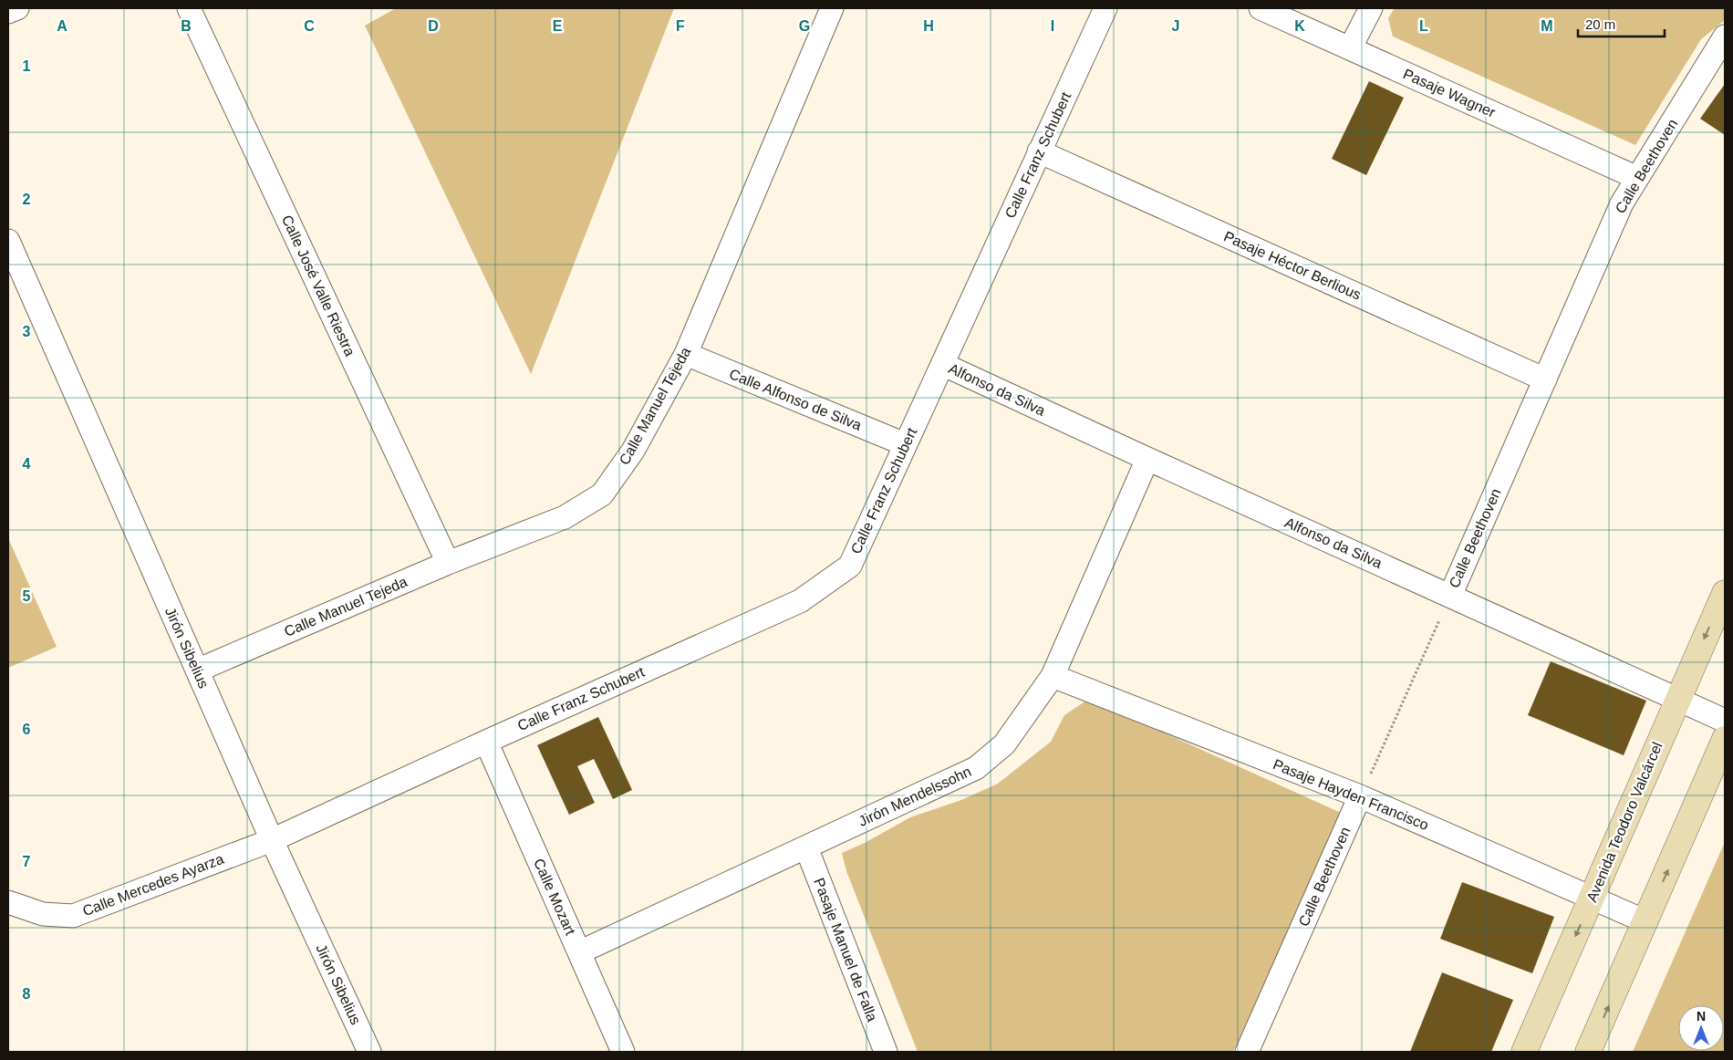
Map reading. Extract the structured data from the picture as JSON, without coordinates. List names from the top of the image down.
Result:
{
  "streets": {
    "street": [
      "Pasaje Wagner",
      "Calle Franz Schubert",
      "Calle Beethoven",
      "Pasaje Héctor Berlious",
      "Calle José Valle Riestra",
      "Alfonso da Silva",
      "Calle Alfonso de Silva",
      "Calle Manuel Tejeda",
      "Jirón Sibelius",
      "Pasaje Hayden Francisco",
      "Jirón Mendelssohn",
      "Avenida Teodoro Valcárcel",
      "Calle Mercedes Ayarza",
      "Calle Mozart",
      "Pasaje Manuel de Falla"
    ]
  },
  "crossings": [
    ["Pasaje Wagner", "Calle Beethoven"],
    ["Calle Franz Schubert", "Pasaje Héctor Berlious"],
    ["Calle Franz Schubert", "Alfonso da Silva"],
    ["Calle Franz Schubert", "Calle Alfonso de Silva"],
    ["Calle Franz Schubert", "Jirón Sibelius"],
    ["Calle Franz Schubert", "Calle Mercedes Ayarza"],
    ["Calle Franz Schubert", "Calle Mozart"],
    ["Calle Beethoven", "Pasaje Héctor Berlious"],
    ["Calle Beethoven", "Alfonso da Silva"],
    ["Calle Beethoven", "Pasaje Hayden Francisco"],
    ["Calle José Valle Riestra", "Calle Manuel Tejeda"],
    ["Alfonso da Silva", "Jirón Mendelssohn"],
    ["Alfonso da Silva", "Avenida Teodoro Valcárcel"],
    ["Calle Alfonso de Silva", "Calle Manuel Tejeda"],
    ["Calle Manuel Tejeda", "Jirón Sibelius"],
    ["Jirón Sibelius", "Calle Mercedes Ayarza"],
    ["Pasaje Hayden Francisco", "Jirón Mendelssohn"],
    ["Pasaje Hayden Francisco", "Avenida Teodoro Valcárcel"],
    ["Jirón Mendelssohn", "Calle Mozart"],
    ["Jirón Mendelssohn", "Pasaje Manuel de Falla"]
  ],
  "scale_bar": "20 m",
  "north": "top",
  "grid": {
    "columns": [
      "A",
      "B",
      "C",
      "D",
      "E",
      "F",
      "G",
      "H",
      "I",
      "J",
      "K",
      "L",
      "M"
    ],
    "rows": [
      "1",
      "2",
      "3",
      "4",
      "5",
      "6",
      "7",
      "8"
    ]
  }
}
